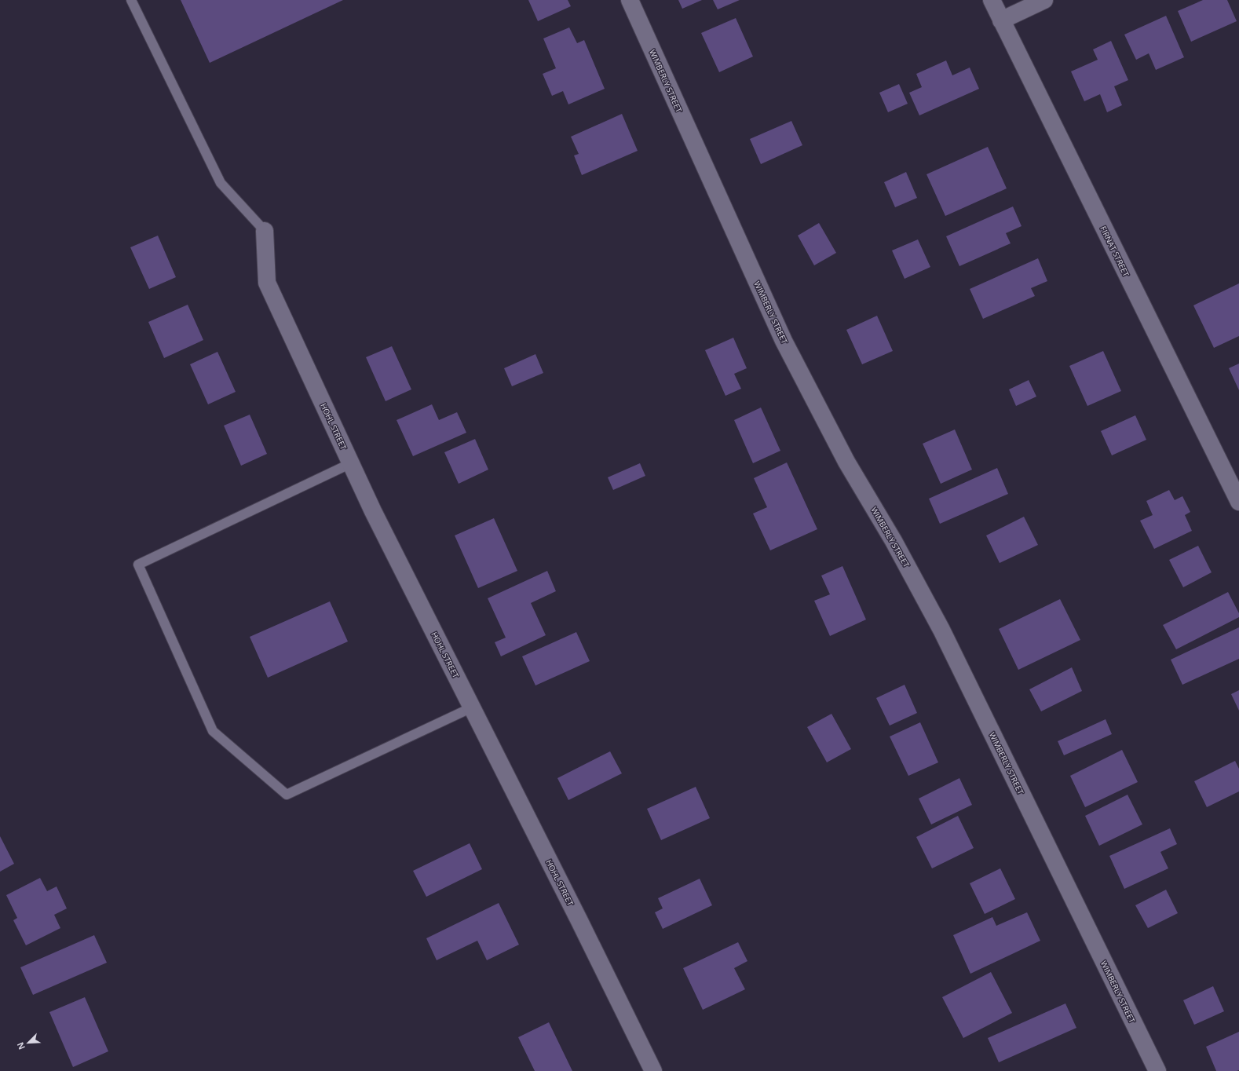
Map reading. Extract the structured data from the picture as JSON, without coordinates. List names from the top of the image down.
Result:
{
  "streets": {
    "street": ["WIMBERLY STREET", "FIRNAT STREET", "HOHL STREET"]
  },
  "north": "bottom left"
}
